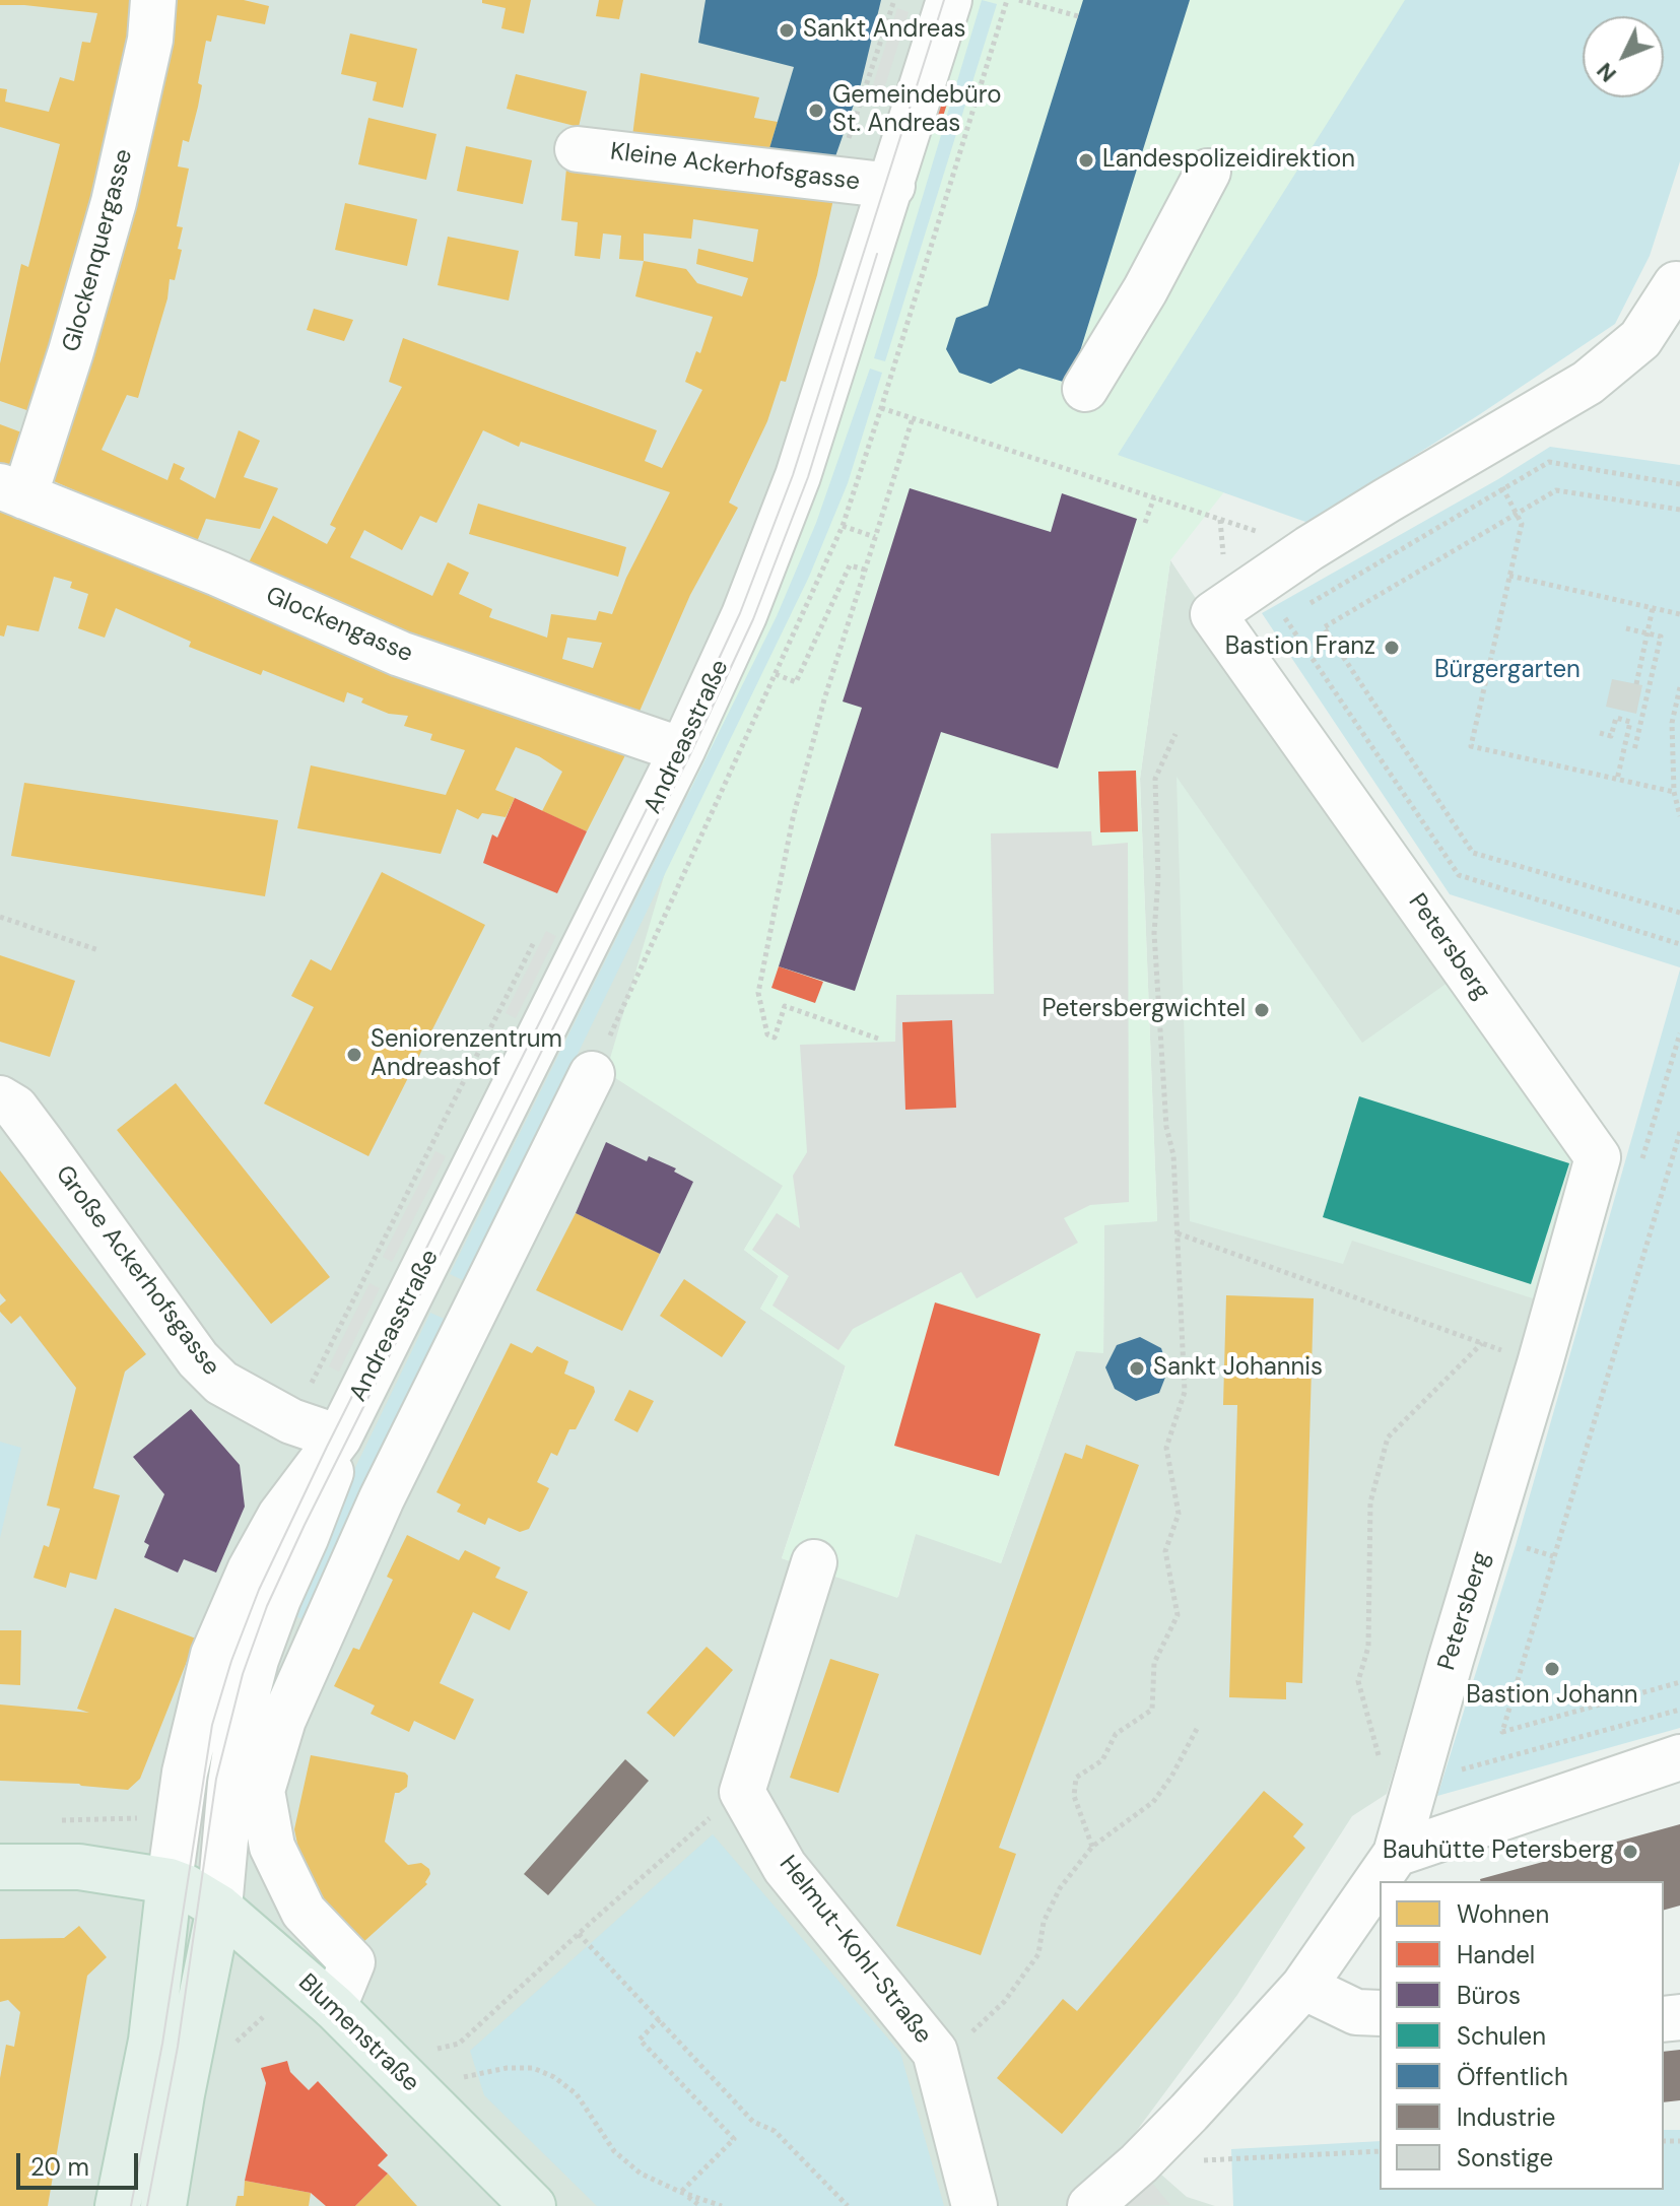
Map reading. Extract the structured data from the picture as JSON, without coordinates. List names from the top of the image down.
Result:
{
  "streets": {
    "main road": ["Blumenstraße"],
    "street": [
      "Kleine Ackerhofsgasse",
      "Glockenquergasse",
      "Glockengasse",
      "Andreasstraße",
      "Petersberg",
      "Große Ackerhofsgasse",
      "Helmut-Kohl-Straße"
    ]
  },
  "crossings": [
    ["Kleine Ackerhofsgasse", "Andreasstraße"],
    ["Glockenquergasse", "Glockengasse"],
    ["Glockengasse", "Andreasstraße"],
    ["Andreasstraße", "Große Ackerhofsgasse"],
    ["Andreasstraße", "Blumenstraße"]
  ],
  "parks": ["Bürgergarten"],
  "places": [
    "Sankt Andreas",
    "Gemeindebüro St. Andreas",
    "Landespolizeidirektion",
    "Bastion Franz",
    "Petersbergwichtel",
    "Seniorenzentrum Andreashof",
    "Sankt Johannis",
    "Bastion Johann",
    "Bauhütte Petersberg"
  ],
  "legend": [
    "Wohnen",
    "Handel",
    "Büros",
    "Schulen",
    "Öffentlich",
    "Industrie",
    "Sonstige"
  ],
  "scale_bar": "20 m",
  "north": "bottom left"
}
